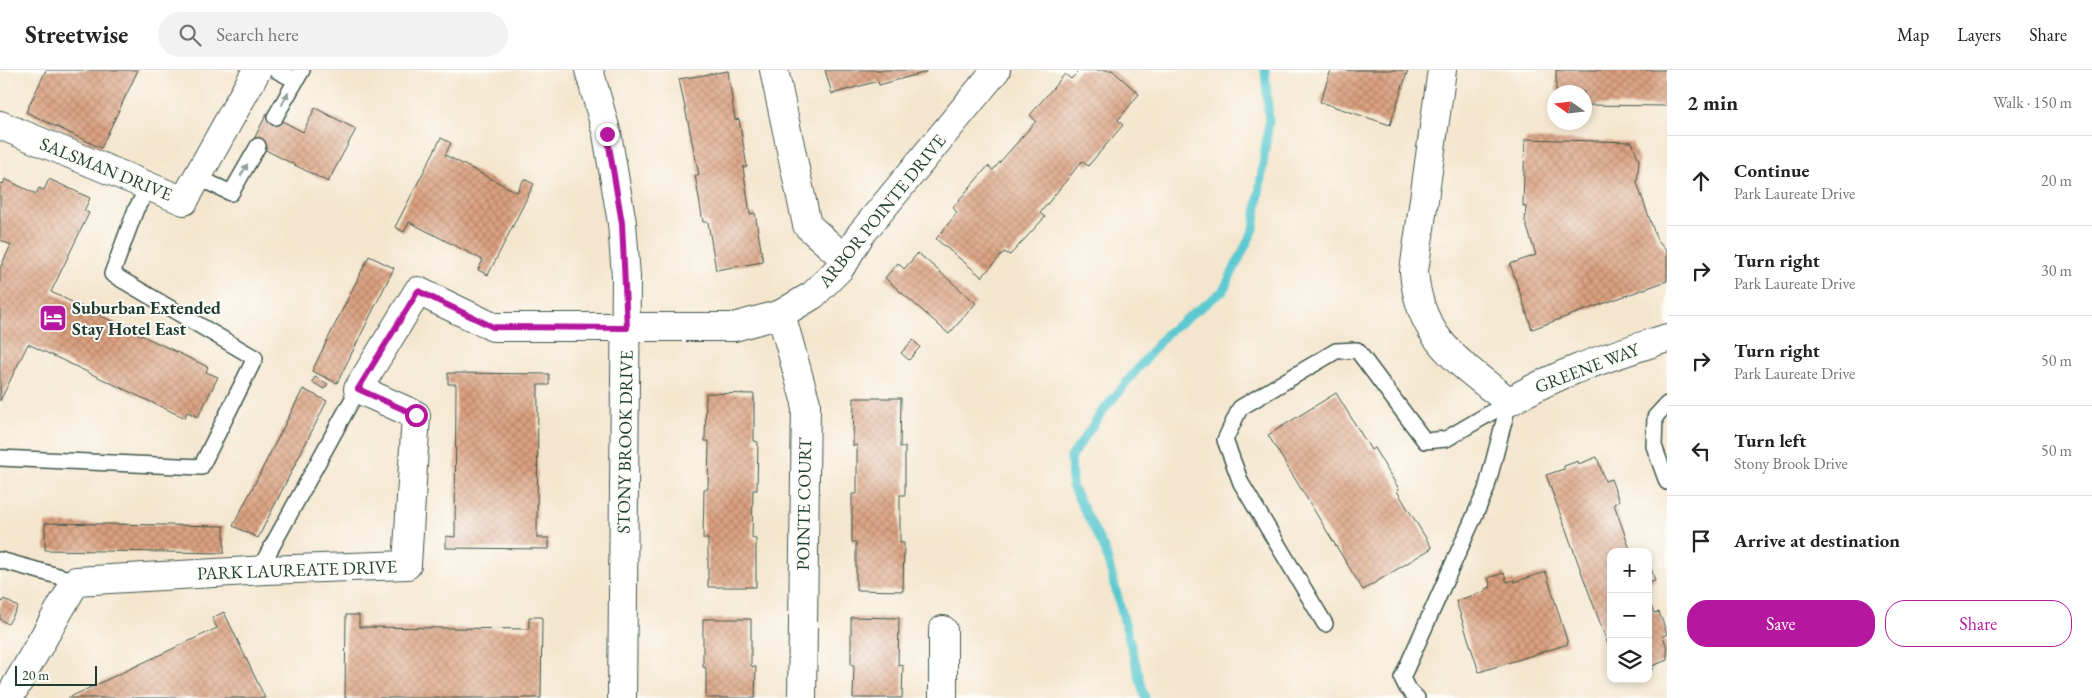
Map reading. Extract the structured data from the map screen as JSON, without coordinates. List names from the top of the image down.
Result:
{
  "streets": {
    "street": [
      "SALSMAN DRIVE",
      "ARBOR POINTE DRIVE",
      "GREENE WAY",
      "STONY BROOK DRIVE",
      "POINTE COURT",
      "PARK LAUREATE DRIVE"
    ]
  },
  "crossings": [
    ["ARBOR POINTE DRIVE", "STONY BROOK DRIVE"],
    ["ARBOR POINTE DRIVE", "POINTE COURT"]
  ],
  "places": {
    "hotel": ["Suburban Extended Stay Hotel East"]
  },
  "scale_bar": "20 m",
  "north": "left",
  "page": {
    "header": "Streetwise",
    "search": "Search here",
    "nav": ["Map", "Layers", "Share"],
    "heading": ["2 min", "Walk · 150 m"],
    "list": [
      ["Continue", "Park Laureate Drive", "20 m"],
      ["Turn right", "Park Laureate Drive", "30 m"],
      ["Turn right", "Park Laureate Drive", "50 m"],
      ["Turn left", "Stony Brook Drive", "50 m"],
      "Arrive at destination"
    ],
    "map_buttons": ["+", "−"],
    "buttons": ["Save", "Share"],
    "scale": "20 m"
  }
}
